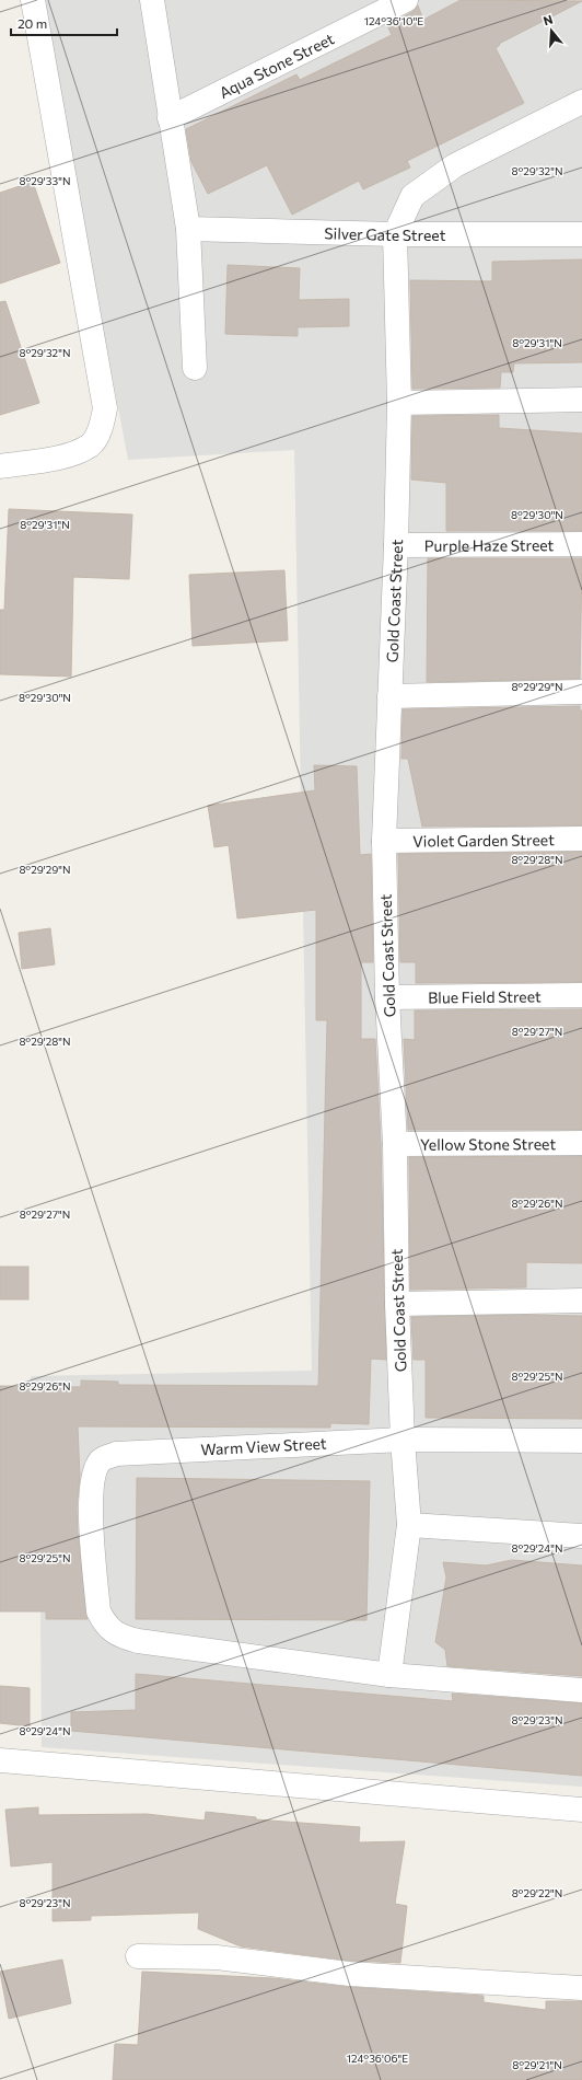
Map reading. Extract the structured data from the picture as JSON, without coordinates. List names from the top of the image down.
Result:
{
  "streets": {
    "street": [
      "Aqua Stone Street",
      "Silver Gate Street",
      "Purple Haze Street",
      "Gold Coast Street",
      "Violet Garden Street",
      "Blue Field Street",
      "Yellow Stone Street",
      "Warm View Street"
    ]
  },
  "crossings": [
    ["Silver Gate Street", "Gold Coast Street"],
    ["Purple Haze Street", "Gold Coast Street"],
    ["Gold Coast Street", "Violet Garden Street"],
    ["Gold Coast Street", "Blue Field Street"],
    ["Gold Coast Street", "Yellow Stone Street"],
    ["Gold Coast Street", "Warm View Street"]
  ],
  "scale_bar": "20 m",
  "north": "top",
  "coordinates": [
    "124°36'10\"E",
    "8°29'32\"N",
    "8°29'33\"N",
    "8°29'31\"N",
    "8°29'30\"N",
    "8°29'29\"N",
    "8°29'28\"N",
    "8°29'27\"N",
    "8°29'26\"N",
    "8°29'25\"N",
    "8°29'24\"N",
    "8°29'23\"N",
    "8°29'22\"N",
    "124°36'06\"E",
    "8°29'21\"N"
  ]
}
